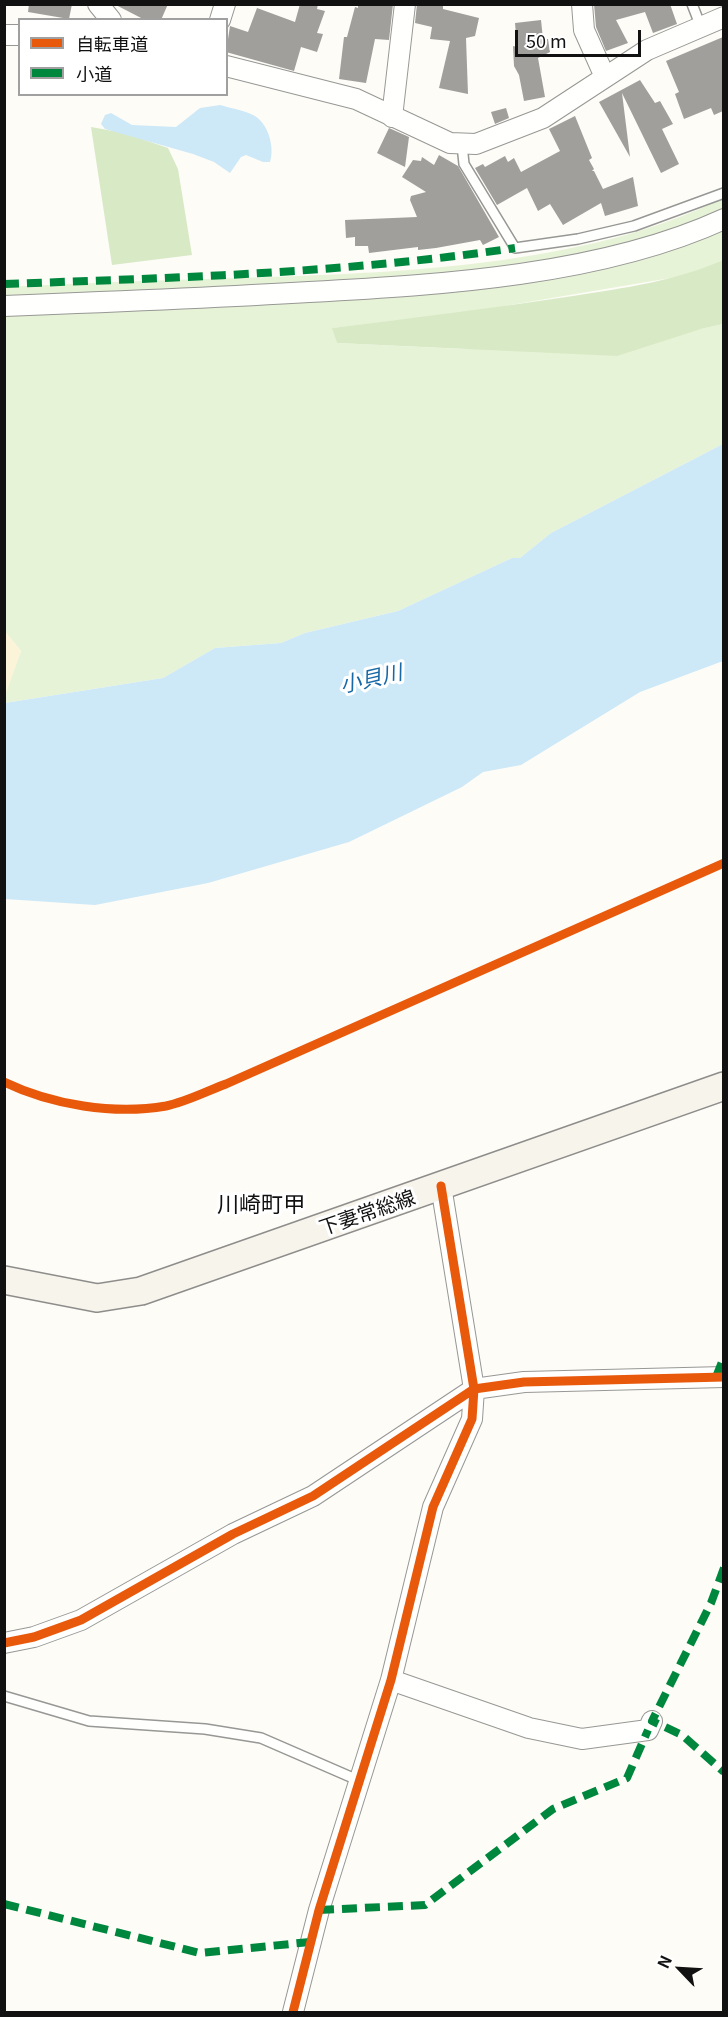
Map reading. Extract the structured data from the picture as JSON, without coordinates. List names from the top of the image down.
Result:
{
  "streets": {
    "main road": ["下妻常総線"]
  },
  "districts": ["川崎町甲"],
  "water": ["小貝川"],
  "legend": ["自転車道", "小道"],
  "scale_bar": "50 m",
  "north": "top left"
}
